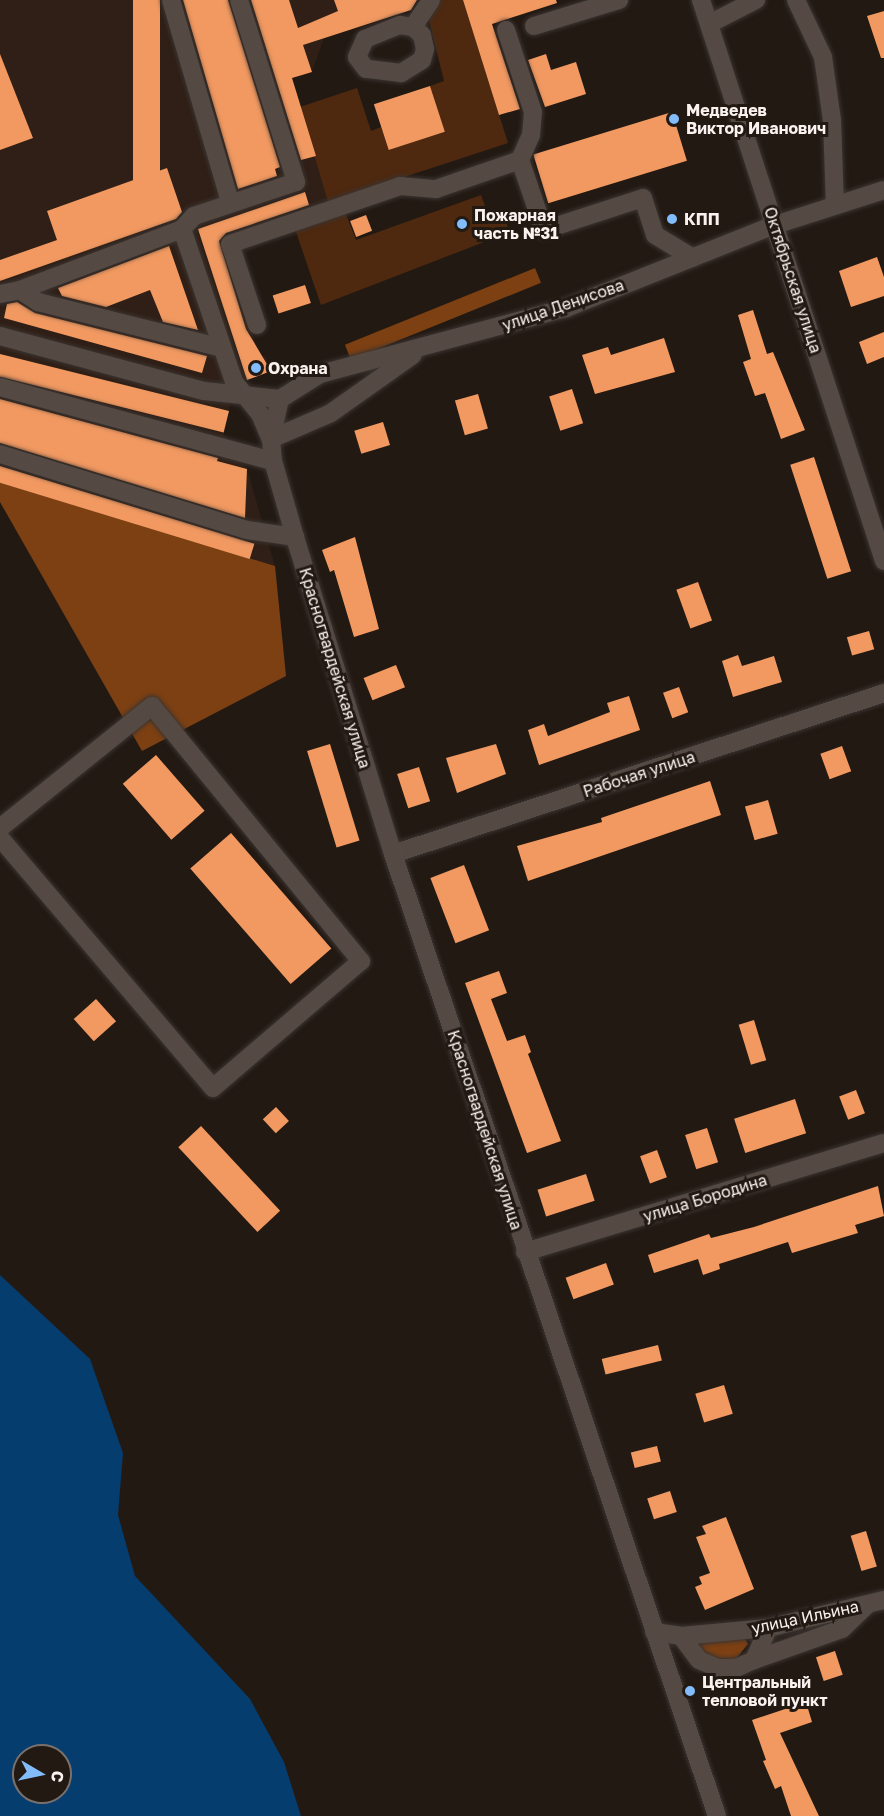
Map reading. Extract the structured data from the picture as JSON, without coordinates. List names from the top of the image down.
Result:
{
  "streets": {
    "street": [
      "Октябрьская улица",
      "улица Денисова",
      "Красногвардейская улица",
      "Рабочая улица",
      "улица Бородина",
      "улица Ильина"
    ]
  },
  "crossings": [
    ["Октябрьская улица", "улица Денисова"],
    ["Красногвардейская улица", "Рабочая улица"],
    ["Красногвардейская улица", "улица Бородина"],
    ["Красногвардейская улица", "улица Ильина"]
  ],
  "places": [
    "Медведев Виктор Иванович",
    "КПП",
    "Пожарная часть №31",
    "Охрана",
    "Центральный тепловой пункт"
  ],
  "north": "right"
}
